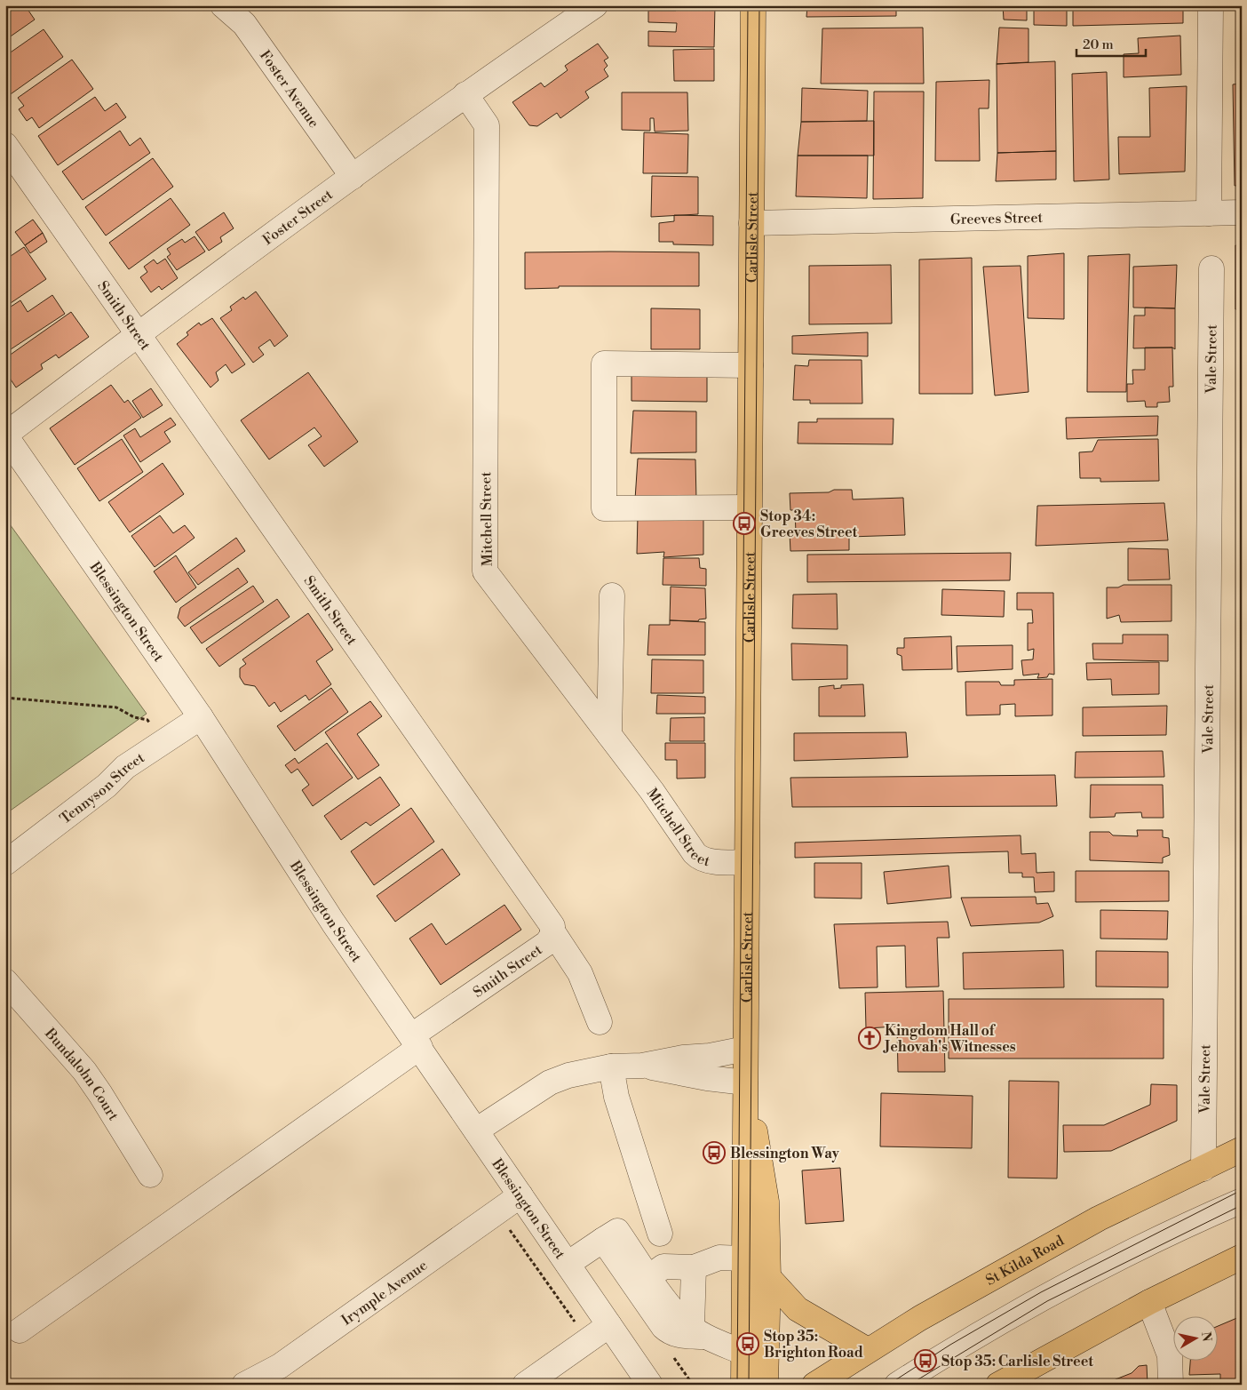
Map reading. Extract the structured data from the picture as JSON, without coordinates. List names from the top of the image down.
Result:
{
  "streets": {
    "main road": ["Carlisle Street", "St Kilda Road"],
    "street": [
      "Foster Avenue",
      "Foster Street",
      "Greeves Street",
      "Smith Street",
      "Vale Street",
      "Mitchell Street",
      "Blessington Street",
      "Tennyson Street",
      "Bundalohn Court",
      "Irymple Avenue"
    ]
  },
  "crossings": [
    ["Foster Avenue", "Foster Street"],
    ["Foster Street", "Smith Street"],
    ["Foster Street", "Mitchell Street"],
    ["Foster Street", "Blessington Street"],
    ["Greeves Street", "Carlisle Street"],
    ["Carlisle Street", "Mitchell Street"],
    ["Smith Street", "Blessington Street"],
    ["Vale Street", "St Kilda Road"],
    ["Blessington Street", "Tennyson Street"],
    ["Blessington Street", "Irymple Avenue"]
  ],
  "places": {
    "bus stop": [
      "Stop 34: Greeves Street",
      "Blessington Way",
      "Stop 35: Brighton Road",
      "Stop 35: Carlisle Street"
    ],
    "church": ["Kingdom Hall of Jehovah's Witnesses"]
  },
  "scale_bar": "20 m",
  "north": "right"
}
